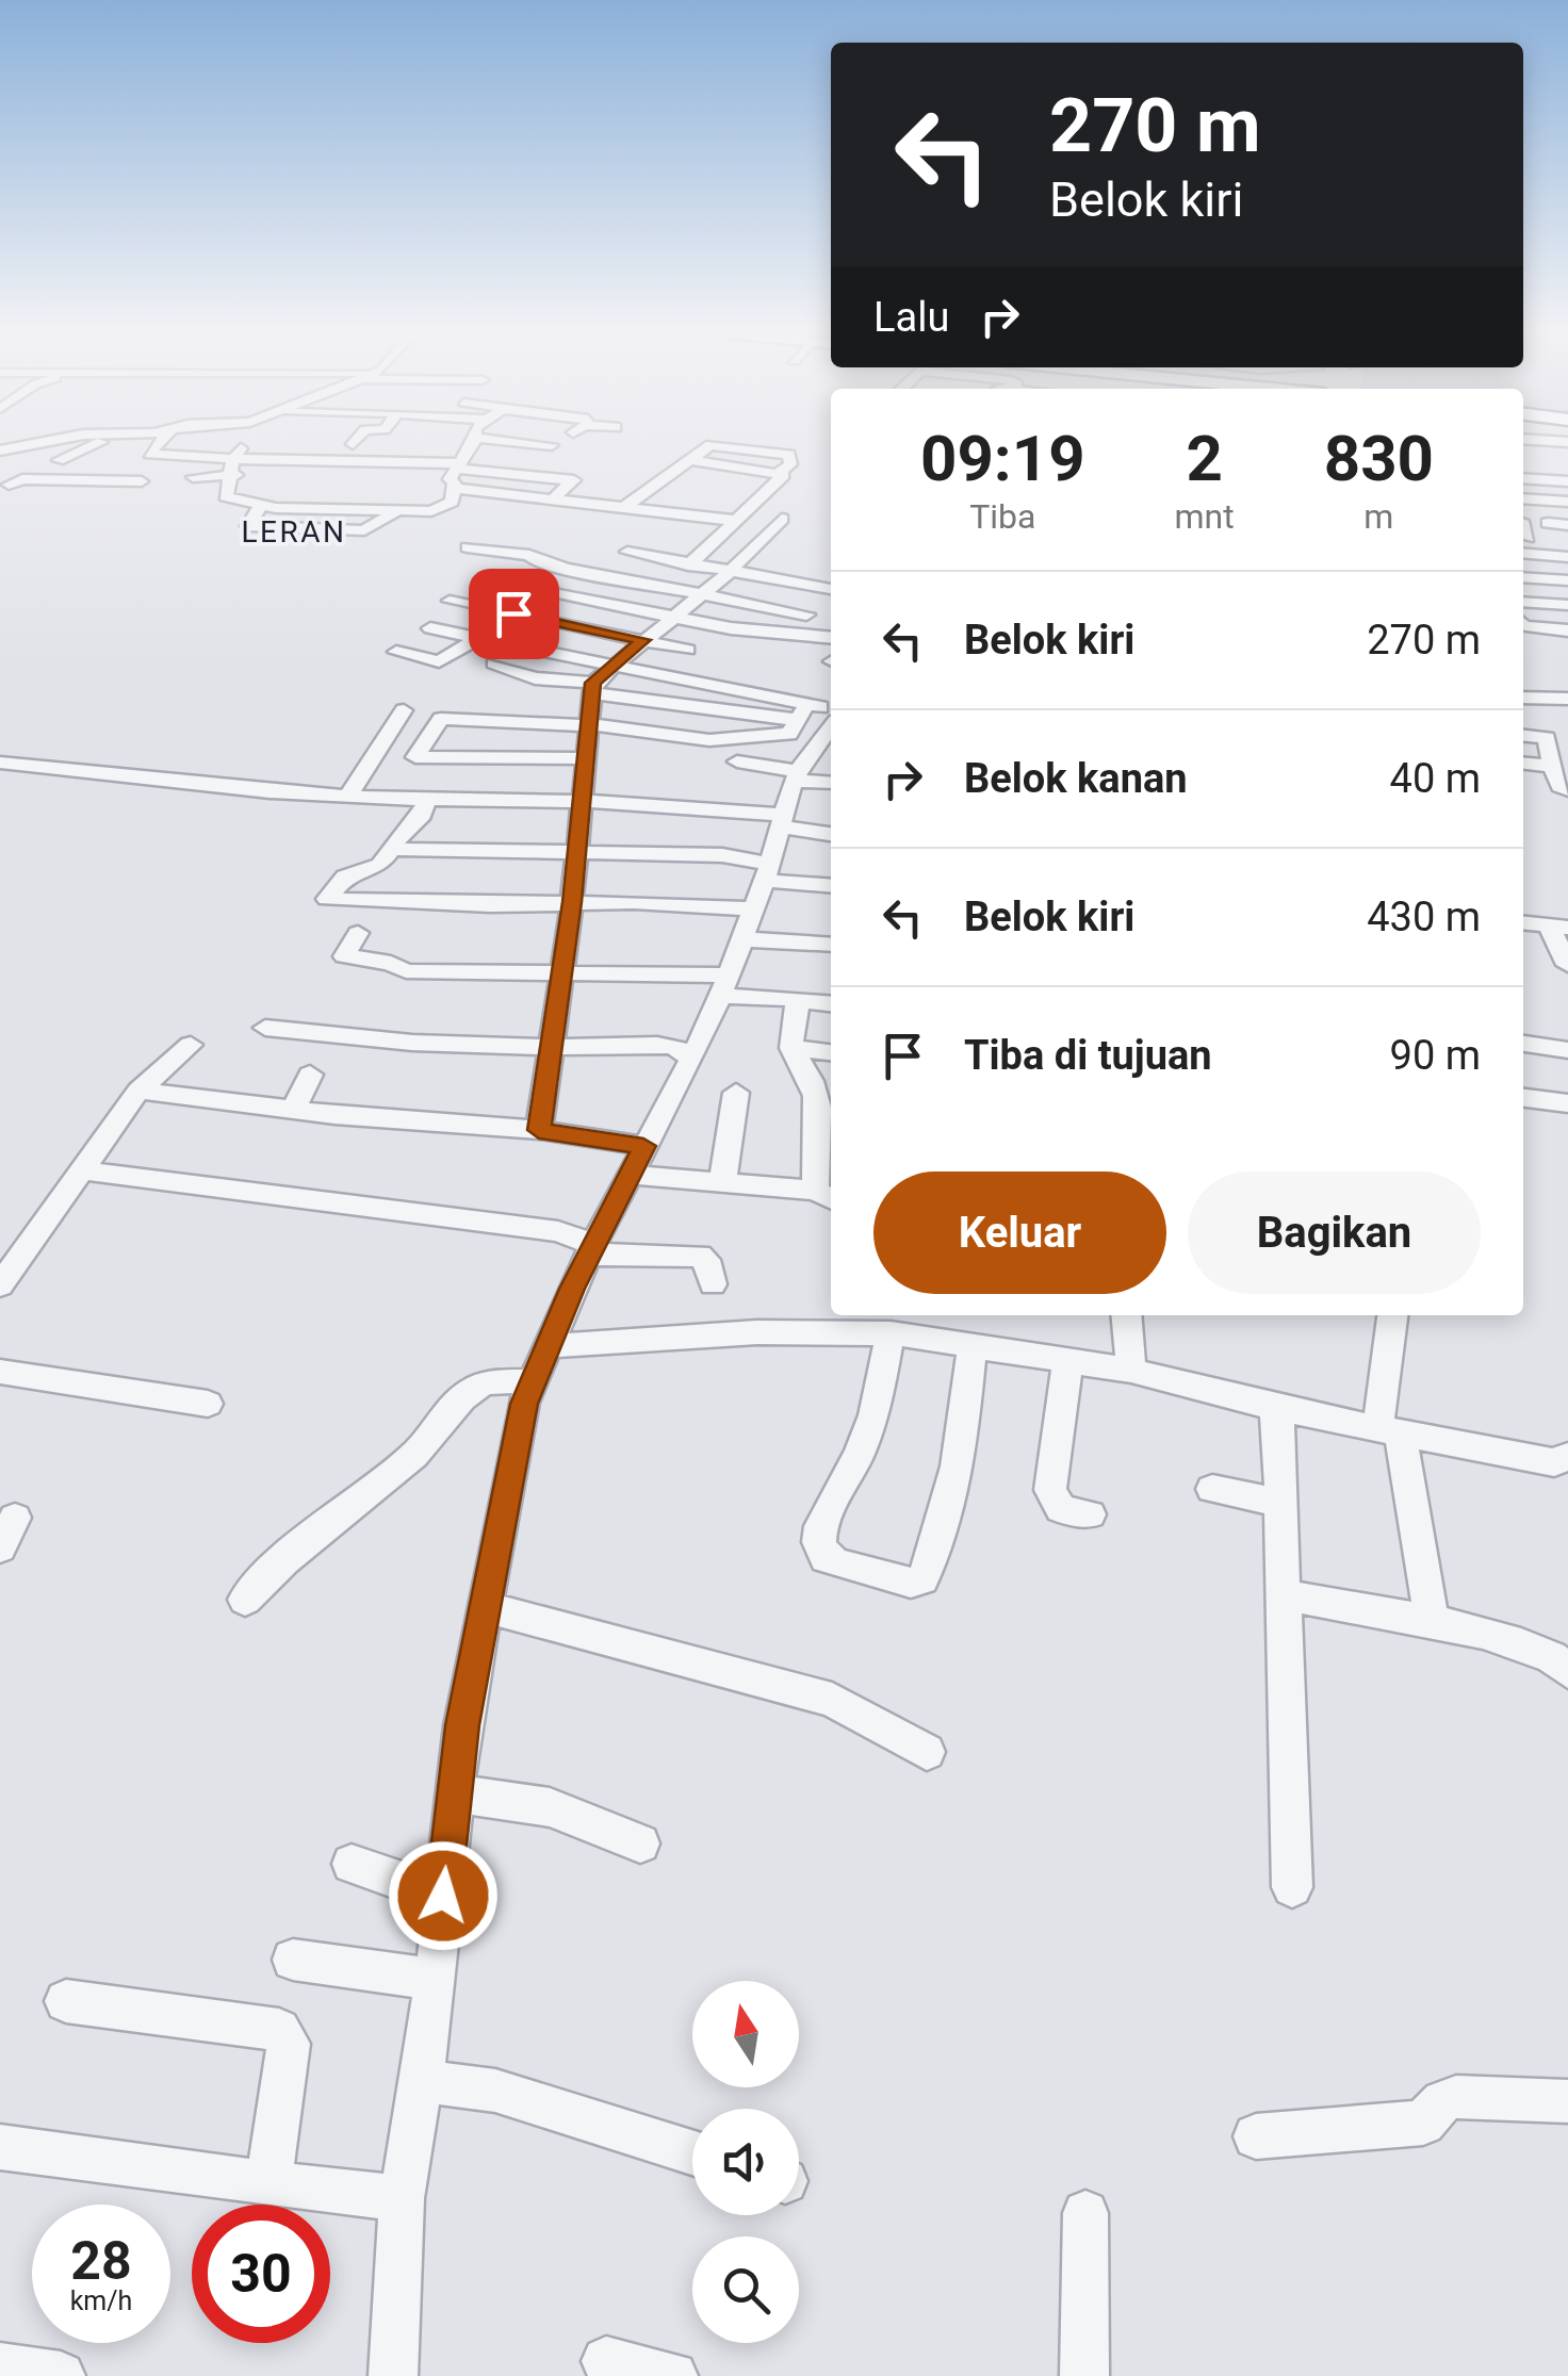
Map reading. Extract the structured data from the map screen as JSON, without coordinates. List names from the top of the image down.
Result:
{
  "districts": ["LERAN"],
  "north": "top",
  "page": {
    "turn": ["270 m", "Belok kiri"],
    "then": "Lalu",
    "eta": [
      "09:19",
      "Tiba",
      "2",
      "mnt",
      "830",
      "m"
    ],
    "list": [
      {
        "name": "Belok kiri",
        "value": "270 m"
      },
      {
        "name": "Belok kanan",
        "value": "40 m"
      },
      {
        "name": "Belok kiri",
        "value": "430 m"
      },
      {
        "name": "Tiba di tujuan",
        "value": "90 m"
      }
    ],
    "buttons": ["Keluar", "Bagikan"],
    "speed": "28 km/h",
    "limit": "30"
  }
}
